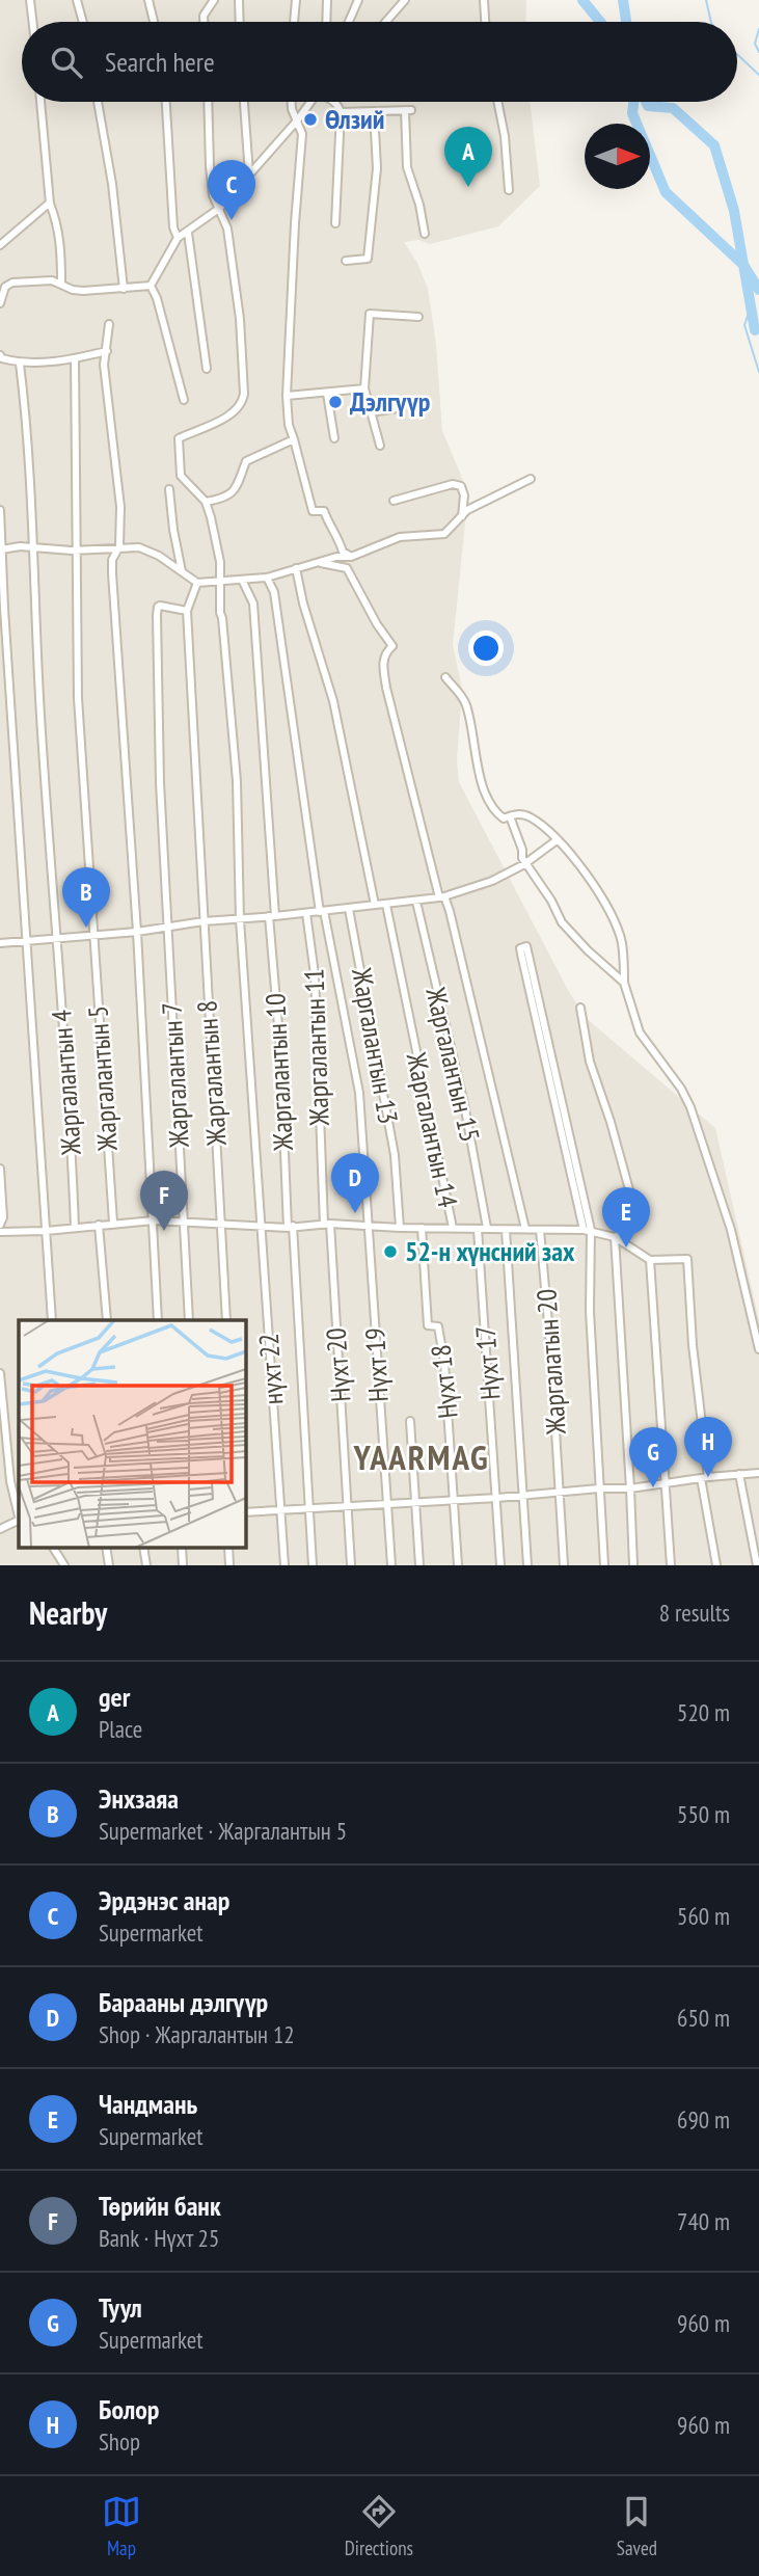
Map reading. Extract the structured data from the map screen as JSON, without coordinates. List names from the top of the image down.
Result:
{
  "streets": {
    "street": [
      "Жаргалантын 13",
      "Жаргалантын 11",
      "Жаргалантын 15",
      "Жаргалантын 10",
      "Жаргалантын 8",
      "Жаргалантын 7",
      "Жаргалантын 5",
      "Жаргалантын 4",
      "Жаргалантын 14",
      "Жаргалатын 20",
      "Нүхт 17",
      "Нүхт 20",
      "Нүхт 19",
      "нүхт 22",
      "Нүхт 18"
    ]
  },
  "crossings": [
    ["Жаргалантын 11", "Нүхт 20"],
    ["Жаргалантын 8", "Жаргалантын 7"]
  ],
  "districts": ["YAARMAG"],
  "places": ["Өлзий", "Дэлгүүр", "52-н хүнсний зах"],
  "north": "right",
  "page": {
    "search": "Search here",
    "pins": [
      "A",
      "C",
      "B",
      "D",
      "F",
      "E",
      "H",
      "G"
    ],
    "heading": ["Nearby", "8 results"],
    "list": [
      {
        "mark": "A",
        "name": "ger",
        "note": "Place",
        "value": "520 m"
      },
      {
        "mark": "B",
        "name": "Энхзаяа",
        "note": "Supermarket · Жаргалантын 5",
        "value": "550 m"
      },
      {
        "mark": "C",
        "name": "Эрдэнэс анар",
        "note": "Supermarket",
        "value": "560 m"
      },
      {
        "mark": "D",
        "name": "Барааны дэлгүүр",
        "note": "Shop · Жаргалантын 12",
        "value": "650 m"
      },
      {
        "mark": "E",
        "name": "Чандмань",
        "note": "Supermarket",
        "value": "690 m"
      },
      {
        "mark": "F",
        "name": "Төрийн банк",
        "note": "Bank · Нүхт 25",
        "value": "740 m"
      },
      {
        "mark": "G",
        "name": "Туул",
        "note": "Supermarket",
        "value": "960 m"
      },
      {
        "mark": "H",
        "name": "Болор",
        "note": "Shop",
        "value": "960 m"
      }
    ],
    "nav": ["Map", "Directions", "Saved"]
  }
}
